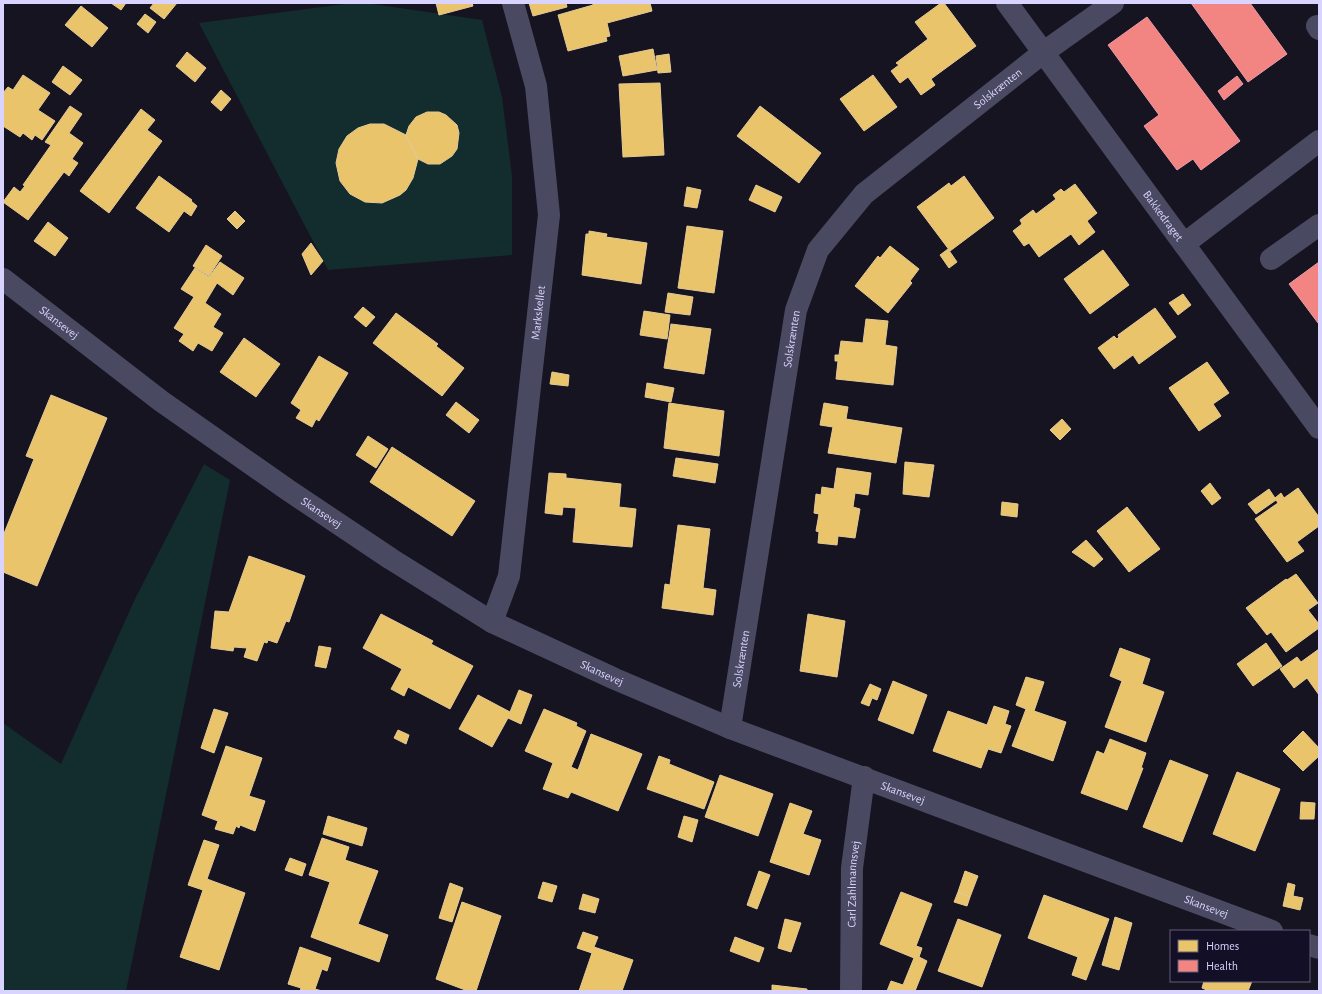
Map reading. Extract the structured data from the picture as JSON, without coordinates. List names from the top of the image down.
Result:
{
  "streets": {
    "street": [
      "Solskrænten",
      "Bakkedraget",
      "Markskellet",
      "Skansevej",
      "Carl Zahlmannsvej"
    ]
  },
  "crossings": [
    ["Solskrænten", "Bakkedraget"],
    ["Solskrænten", "Skansevej"],
    ["Markskellet", "Skansevej"],
    ["Skansevej", "Carl Zahlmannsvej"]
  ],
  "legend": ["Homes", "Health"]
}
